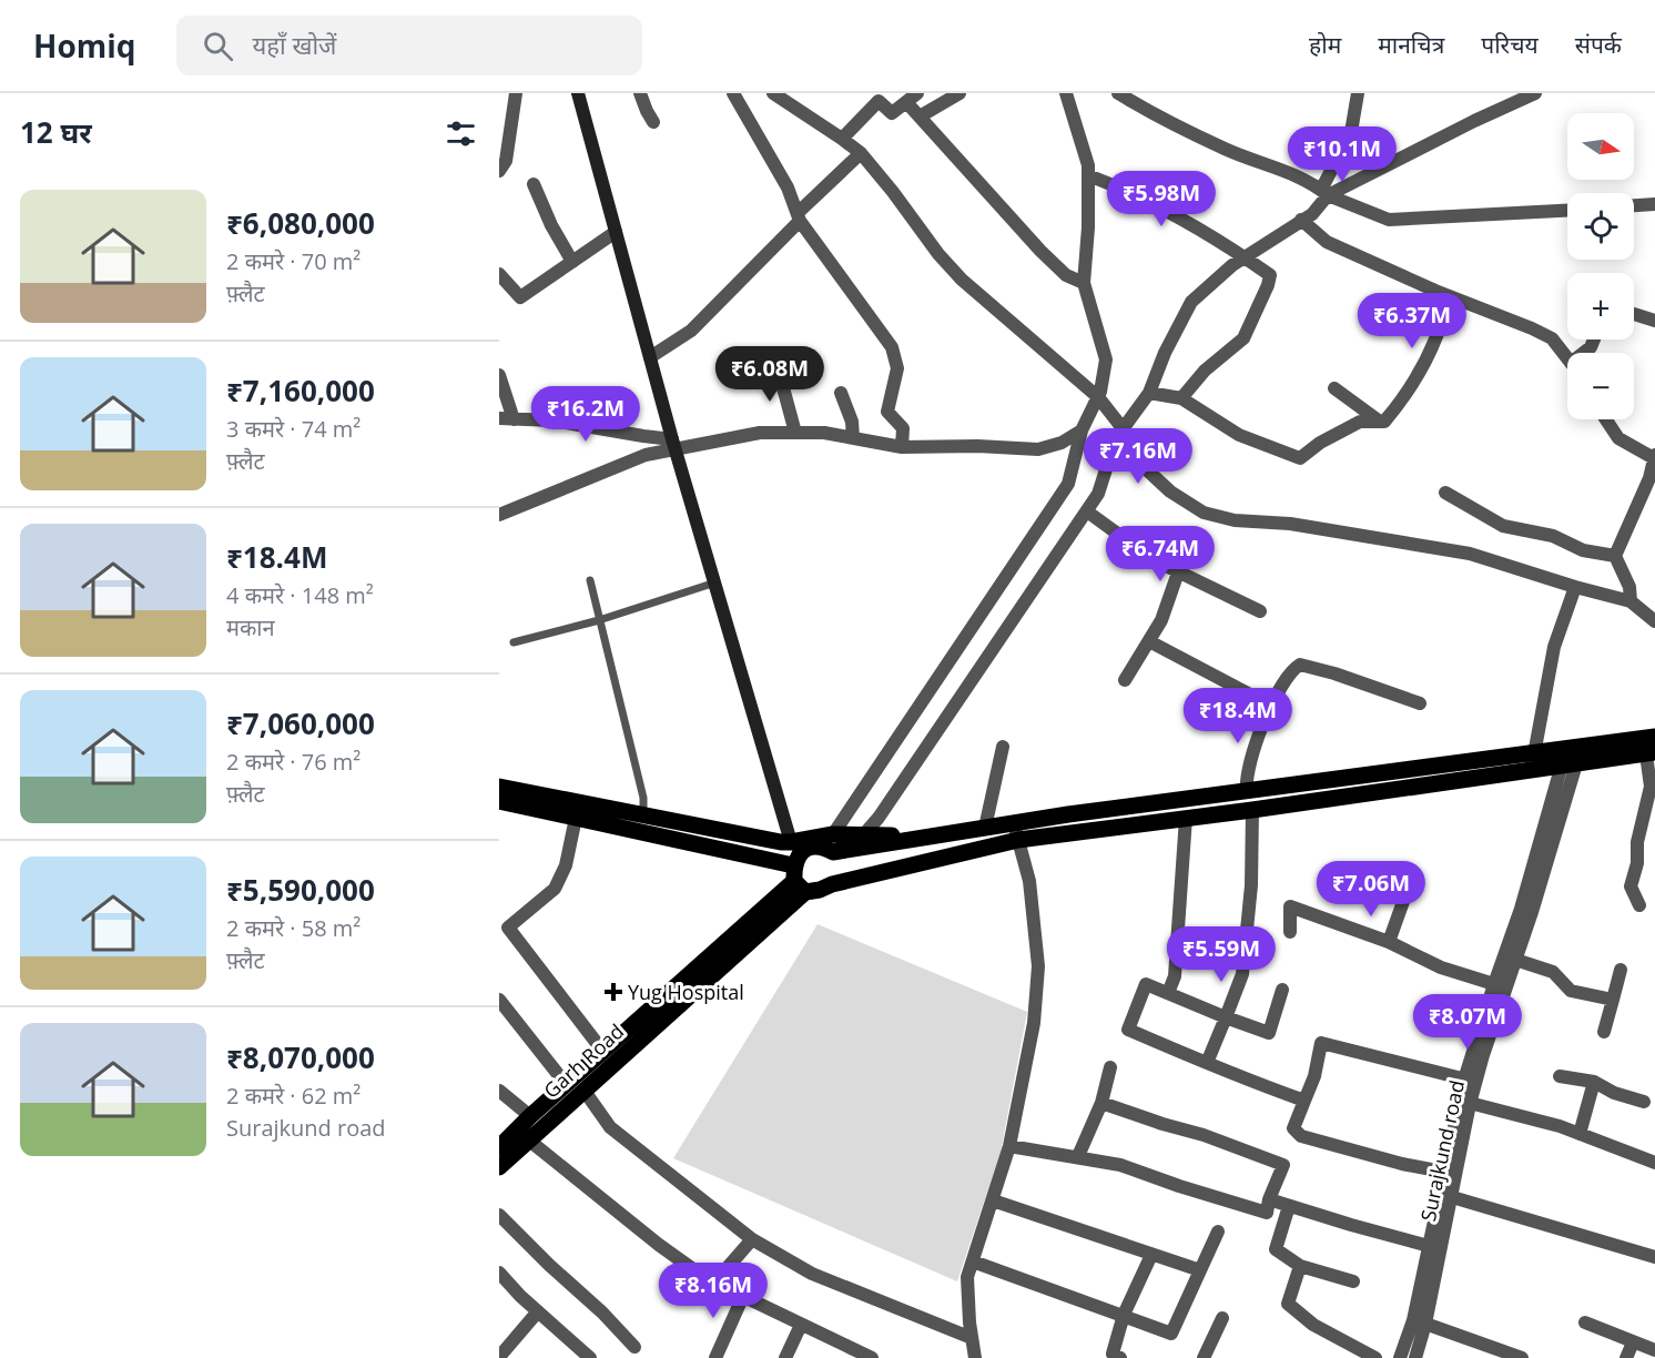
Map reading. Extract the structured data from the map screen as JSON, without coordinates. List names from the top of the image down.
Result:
{
  "streets": {
    "main road": ["Garh Road"],
    "street": ["Surajkund road"]
  },
  "places": {
    "health": ["Yug Hospital"]
  },
  "north": "right",
  "page": {
    "header": "Homiq",
    "search": "यहाँ खोजें",
    "nav": [
      "होम",
      "मानचित्र",
      "परिचय",
      "संपर्क"
    ],
    "heading": "12 घर",
    "map_buttons": ["+", "−"],
    "price": [
      "₹10.1M",
      "₹5.98M",
      "₹6.37M",
      "₹6.08M",
      "₹16.2M",
      "₹7.16M",
      "₹6.74M",
      "₹18.4M",
      "₹7.06M",
      "₹5.59M",
      "₹8.07M",
      "₹8.16M"
    ],
    "list": [
      {
        "name": "₹6,080,000",
        "note": "2 कमरे · 70 m² · फ़्लैट"
      },
      {
        "name": "₹7,160,000",
        "note": "3 कमरे · 74 m² · फ़्लैट"
      },
      {
        "name": "₹18.4M",
        "note": "4 कमरे · 148 m² · मकान"
      },
      {
        "name": "₹7,060,000",
        "note": "2 कमरे · 76 m² · फ़्लैट"
      },
      {
        "name": "₹5,590,000",
        "note": "2 कमरे · 58 m² · फ़्लैट"
      },
      {
        "name": "₹8,070,000",
        "note": "2 कमरे · 62 m² · Surajkund road"
      }
    ]
  }
}
